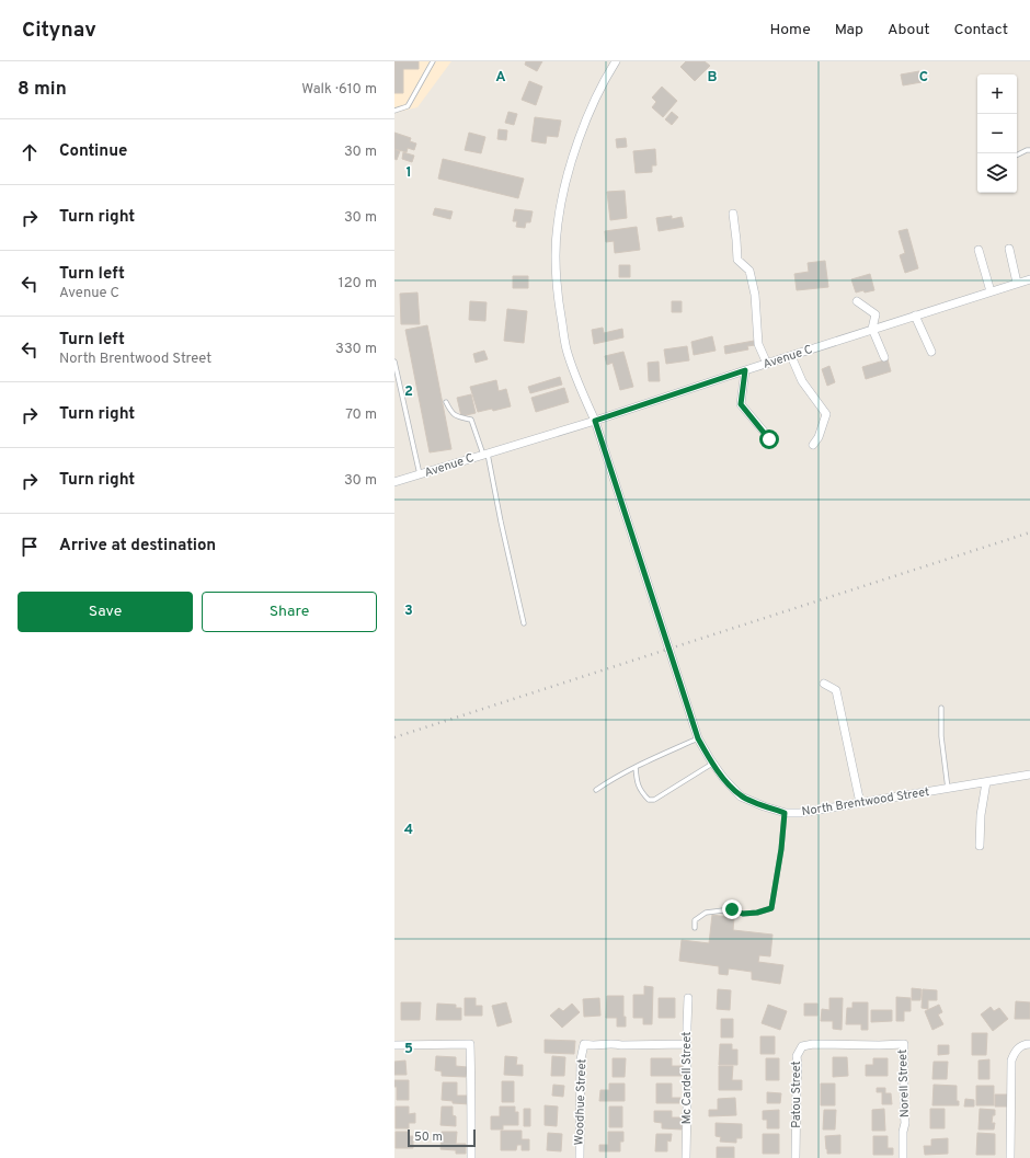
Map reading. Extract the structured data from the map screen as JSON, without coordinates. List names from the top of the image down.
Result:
{
  "streets": {
    "street": [
      "Avenue C",
      "North Brentwood Street",
      "Mc Cardell Street",
      "Norell Street",
      "Patou Street",
      "Woodhue Street"
    ]
  },
  "crossings": [
    ["Avenue C", "North Brentwood Street"],
    ["Mc Cardell Street", "Woodhue Street"],
    ["Norell Street", "Patou Street"]
  ],
  "scale_bar": "50 m",
  "page": {
    "header": "Citynav",
    "nav": [
      "Home",
      "Map",
      "About",
      "Contact"
    ],
    "heading": ["8 min", "Walk · 610 m"],
    "map_buttons": ["+", "−"],
    "list": [
      ["Continue", "30 m"],
      ["Turn right", "30 m"],
      ["Turn left", "Avenue C", "120 m"],
      ["Turn left", "North Brentwood Street", "330 m"],
      ["Turn right", "70 m"],
      ["Turn right", "30 m"],
      "Arrive at destination"
    ],
    "buttons": ["Save", "Share"],
    "scale": "50 m"
  },
  "grid": {
    "columns": ["A", "B", "C"],
    "rows": [
      "1",
      "2",
      "3",
      "4",
      "5"
    ]
  }
}
